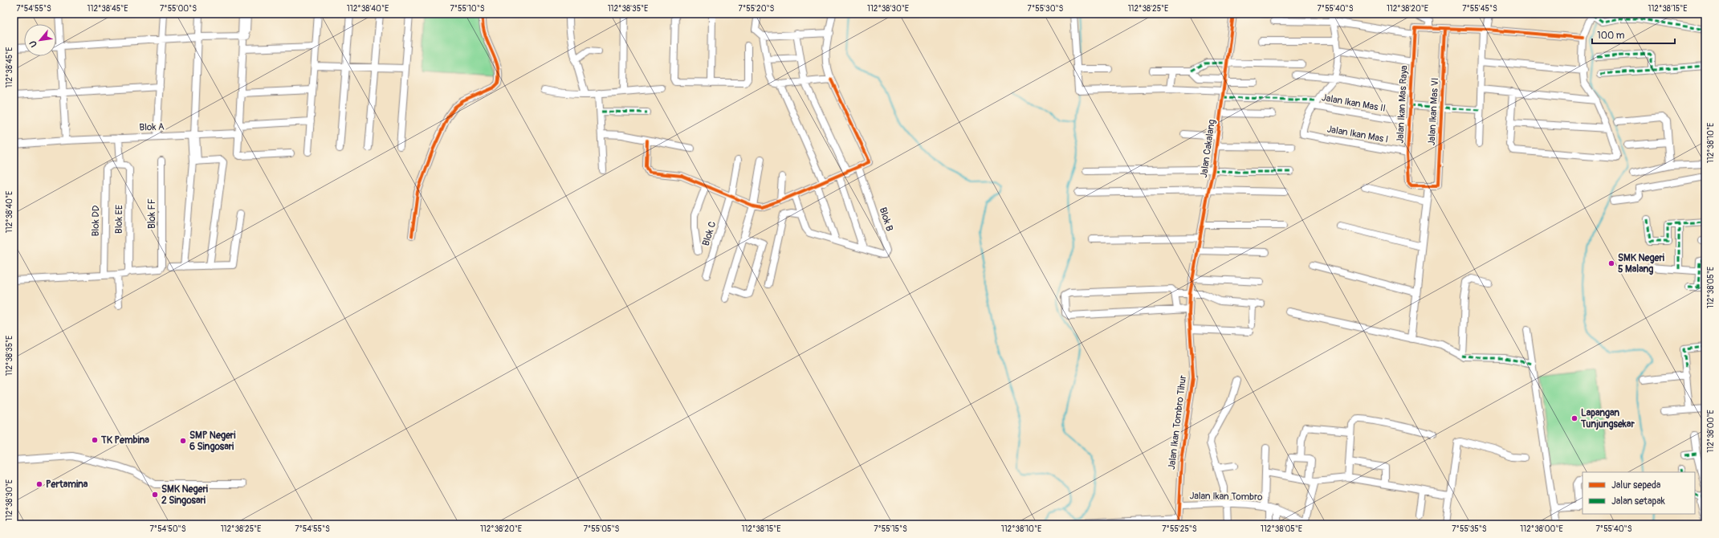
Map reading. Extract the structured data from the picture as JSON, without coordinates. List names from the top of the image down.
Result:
{
  "streets": {
    "street": [
      "Jalan Ikan Mas II",
      "Jalan Ikan Mas Raya",
      "Jalan Ikan Mas VI",
      "Blok A",
      "Jalan Ikan Mas I",
      "Jalan Cakalang",
      "Blok FF",
      "Blok EE",
      "Blok B",
      "Blok DD",
      "Blok C",
      "Jalan Ikan Tombro Tihur",
      "Jalan Ikan Tombro"
    ]
  },
  "crossings": [
    ["Jalan Ikan Mas II", "Jalan Ikan Mas Raya"],
    ["Jalan Ikan Mas II", "Jalan Ikan Mas I"],
    ["Jalan Ikan Mas II", "Jalan Cakalang"],
    ["Jalan Ikan Mas Raya", "Jalan Ikan Mas VI"],
    ["Jalan Ikan Mas Raya", "Jalan Ikan Mas I"],
    ["Jalan Cakalang", "Jalan Ikan Tombro Tihur"],
    ["Blok FF", "Blok EE"],
    ["Blok EE", "Blok DD"],
    ["Jalan Ikan Tombro Tihur", "Jalan Ikan Tombro"]
  ],
  "places": [
    "SMK Negeri 5 Malang",
    "Lapangan Tunjungsekar",
    "TK Pembina",
    "SMP Negeri 6 Singosari",
    "Pertamina",
    "SMK Negeri 2 Singosari"
  ],
  "legend": ["Jalur sepeda", "Jalan setapak"],
  "scale_bar": "100 m",
  "north": "bottom left",
  "coordinates": [
    "7°54'55\"S",
    "112°38'45\"E",
    "7°55'00\"S",
    "112°38'40\"E",
    "7°55'10\"S",
    "112°38'35\"E",
    "7°55'20\"S",
    "112°38'30\"E",
    "7°55'30\"S",
    "112°38'25\"E",
    "7°55'40\"S",
    "112°38'20\"E",
    "7°55'45\"S",
    "112°38'15\"E",
    "112°38'10\"E",
    "112°38'05\"E",
    "112°38'00\"E",
    "7°54'50\"S",
    "7°55'05\"S",
    "7°55'15\"S",
    "7°55'25\"S",
    "7°55'35\"S"
  ]
}
